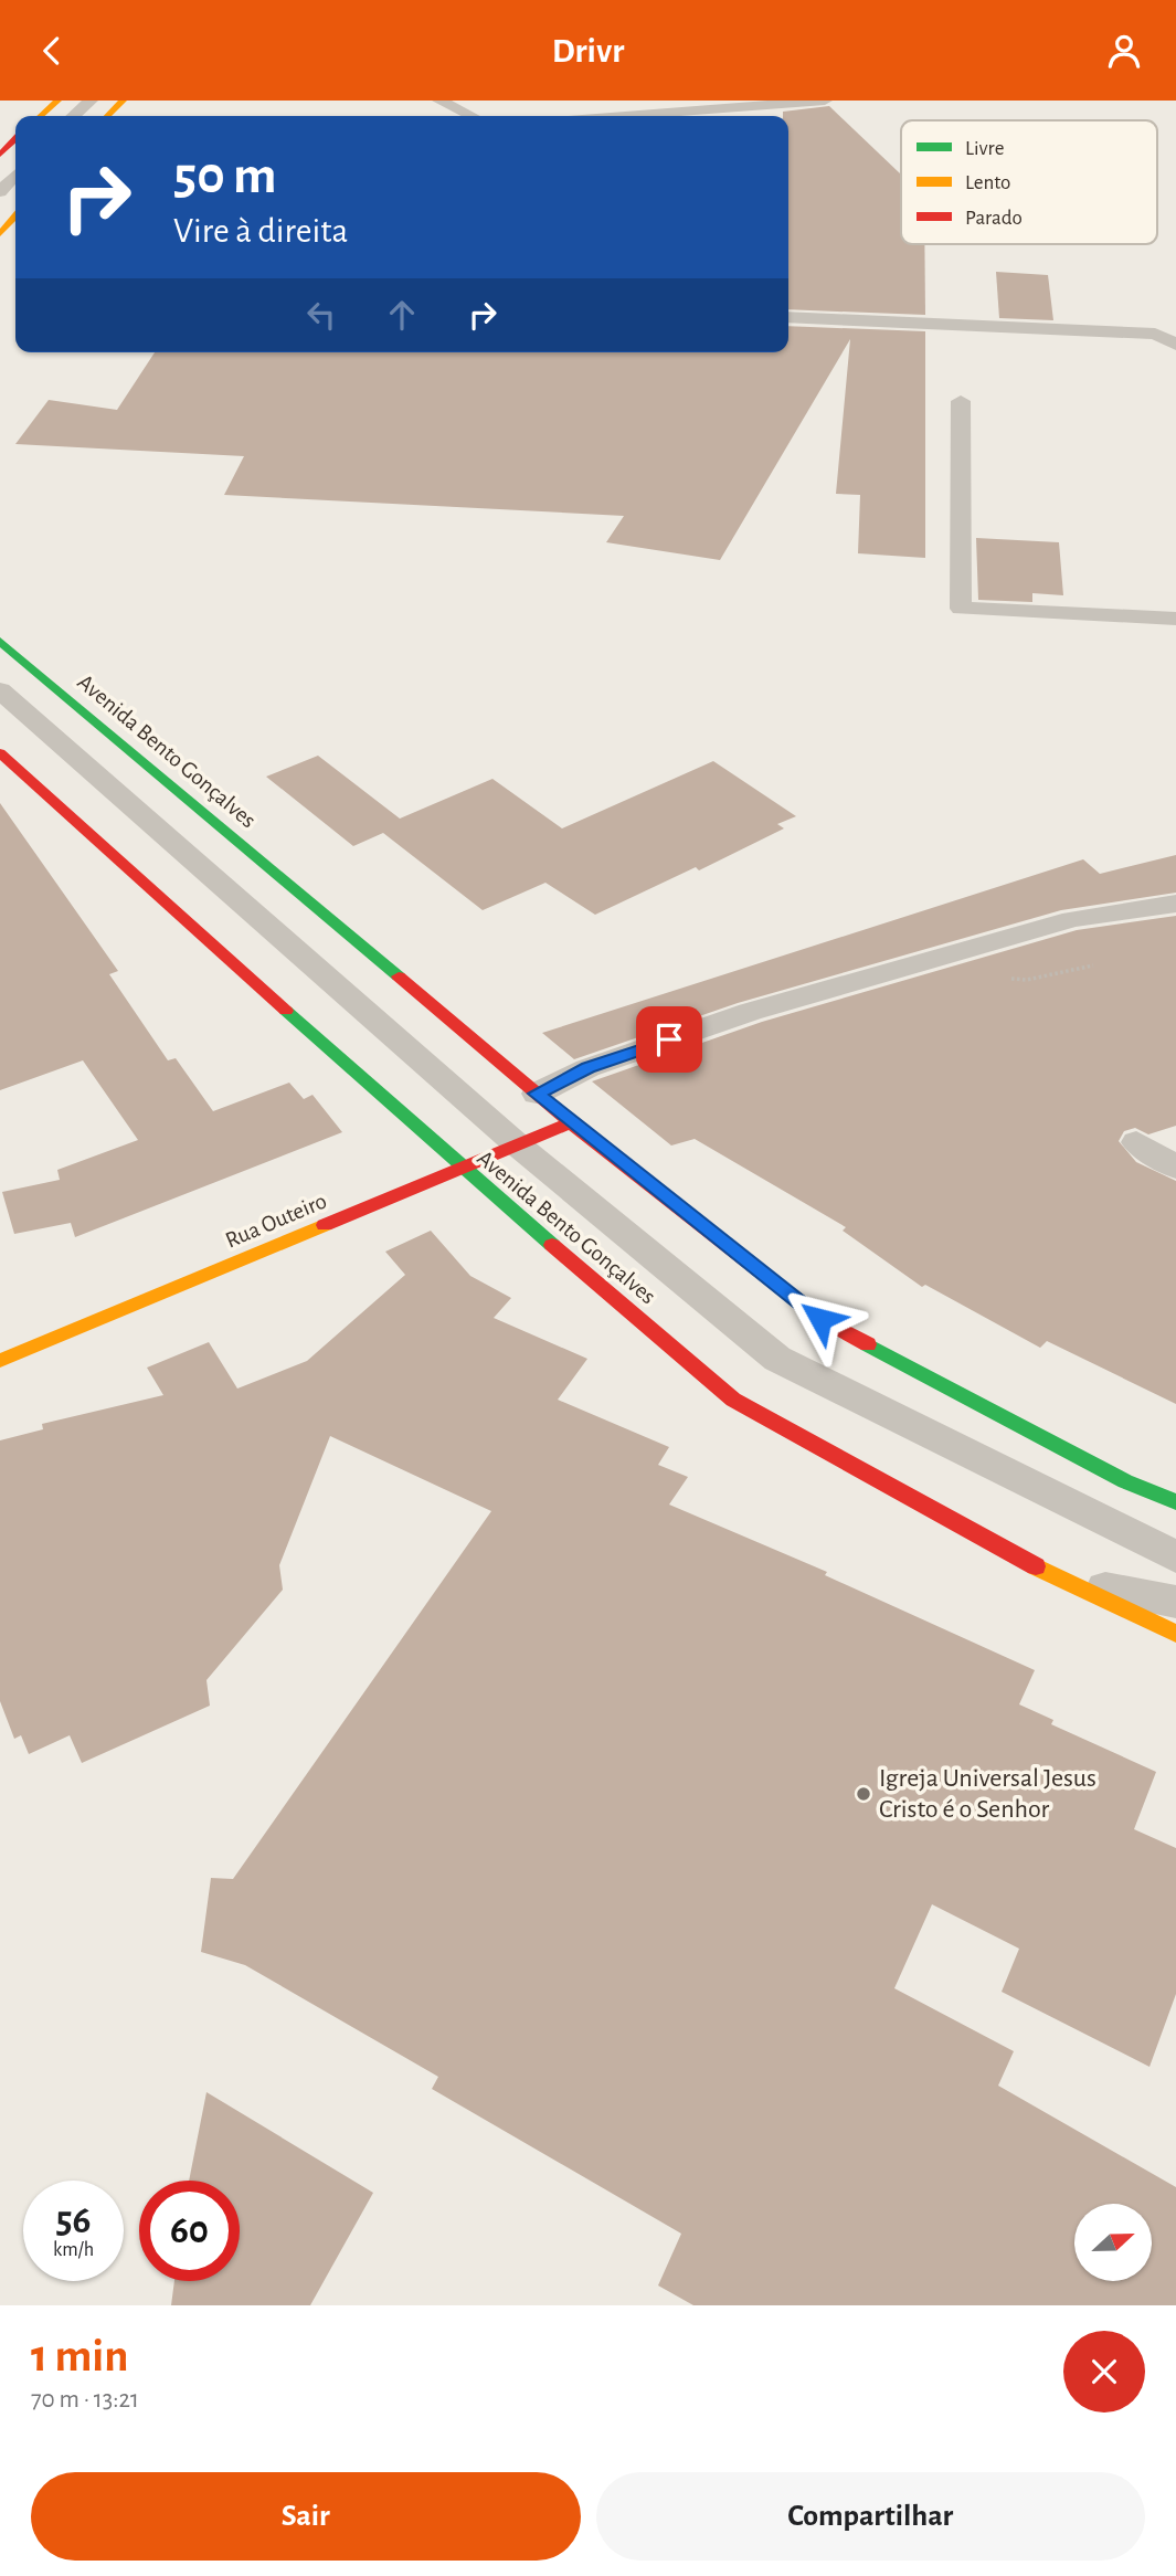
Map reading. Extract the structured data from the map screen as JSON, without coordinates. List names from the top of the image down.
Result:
{
  "streets": {
    "main road": ["Avenida Bento Gonçalves", "Rua Outeiro"]
  },
  "crossings": [
    ["Avenida Bento Gonçalves", "Rua Outeiro"]
  ],
  "places": ["Igreja Universal Jesus Cristo é o Senhor"],
  "legend": ["Livre", "Lento", "Parado"],
  "north": "right",
  "page": {
    "header": "Drivr",
    "turn": ["50 m", "Vire à direita"],
    "speed": "56 km/h",
    "limit": "60",
    "heading": ["1 min", "70 m · 13:21"],
    "buttons": ["Sair", "Compartilhar"]
  }
}
